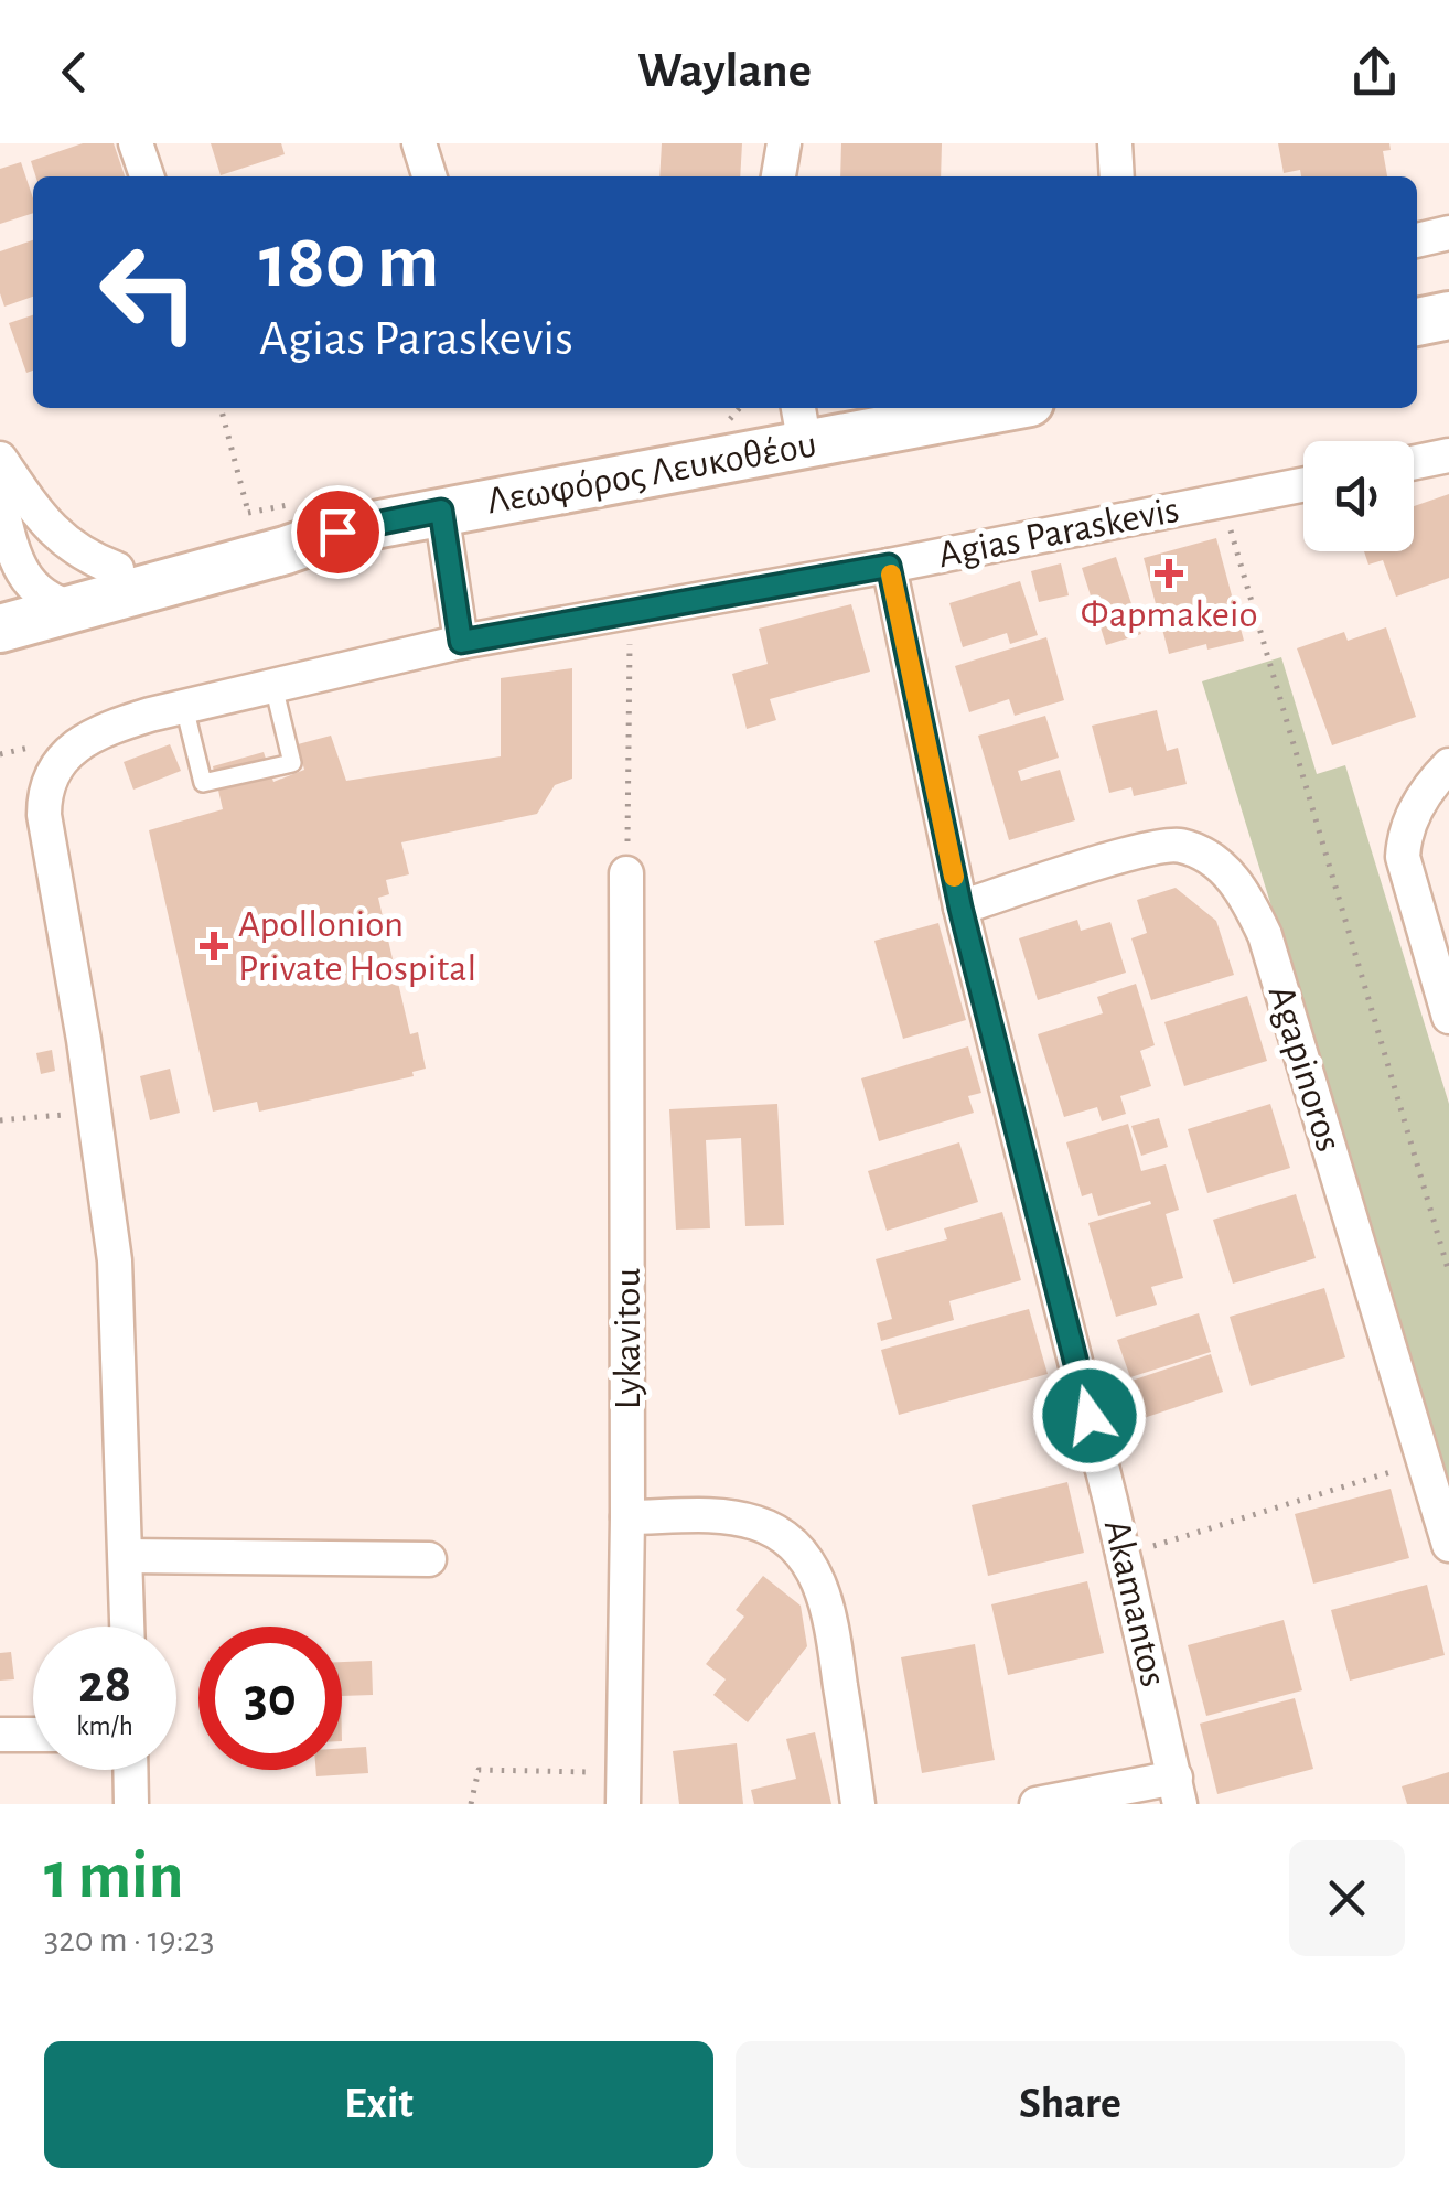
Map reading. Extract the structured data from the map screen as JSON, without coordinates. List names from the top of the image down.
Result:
{
  "streets": {
    "main road": ["Λεωφόρος Λευκοθέου"],
    "street": [
      "Agias Paraskevis",
      "Agapinoros",
      "Lykavitou",
      "Akamantos"
    ]
  },
  "crossings": [
    ["Agias Paraskevis", "Akamantos"],
    ["Agapinoros", "Akamantos"]
  ],
  "places": {
    "health": ["Φapmakeio", "Apollonion Private Hospital"]
  },
  "page": {
    "header": "Waylane",
    "turn": ["180 m", "Agias Paraskevis"],
    "speed": "28 km/h",
    "limit": "30",
    "heading": ["1 min", "320 m · 19:23"],
    "buttons": ["Exit", "Share"]
  }
}
